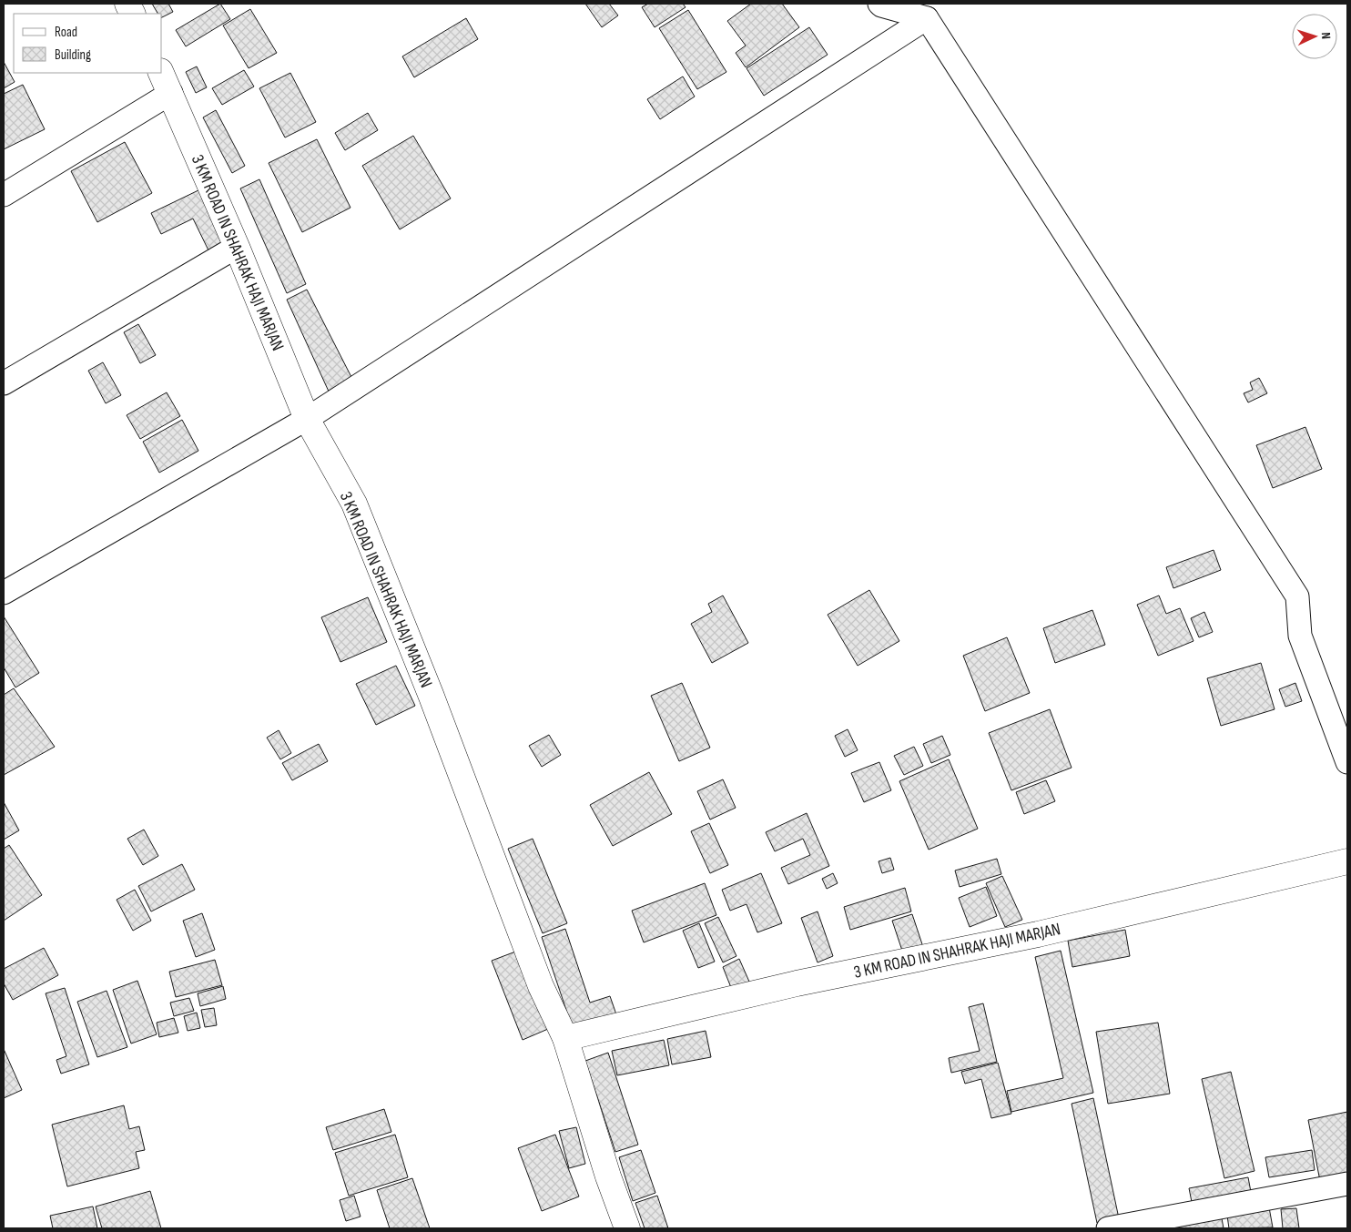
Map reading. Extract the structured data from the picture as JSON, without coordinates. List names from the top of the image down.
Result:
{
  "streets": {
    "street": ["3 KM ROAD IN SHAHRAK HAJI MARJAN"]
  },
  "legend": ["Road", "Building"],
  "north": "right"
}
